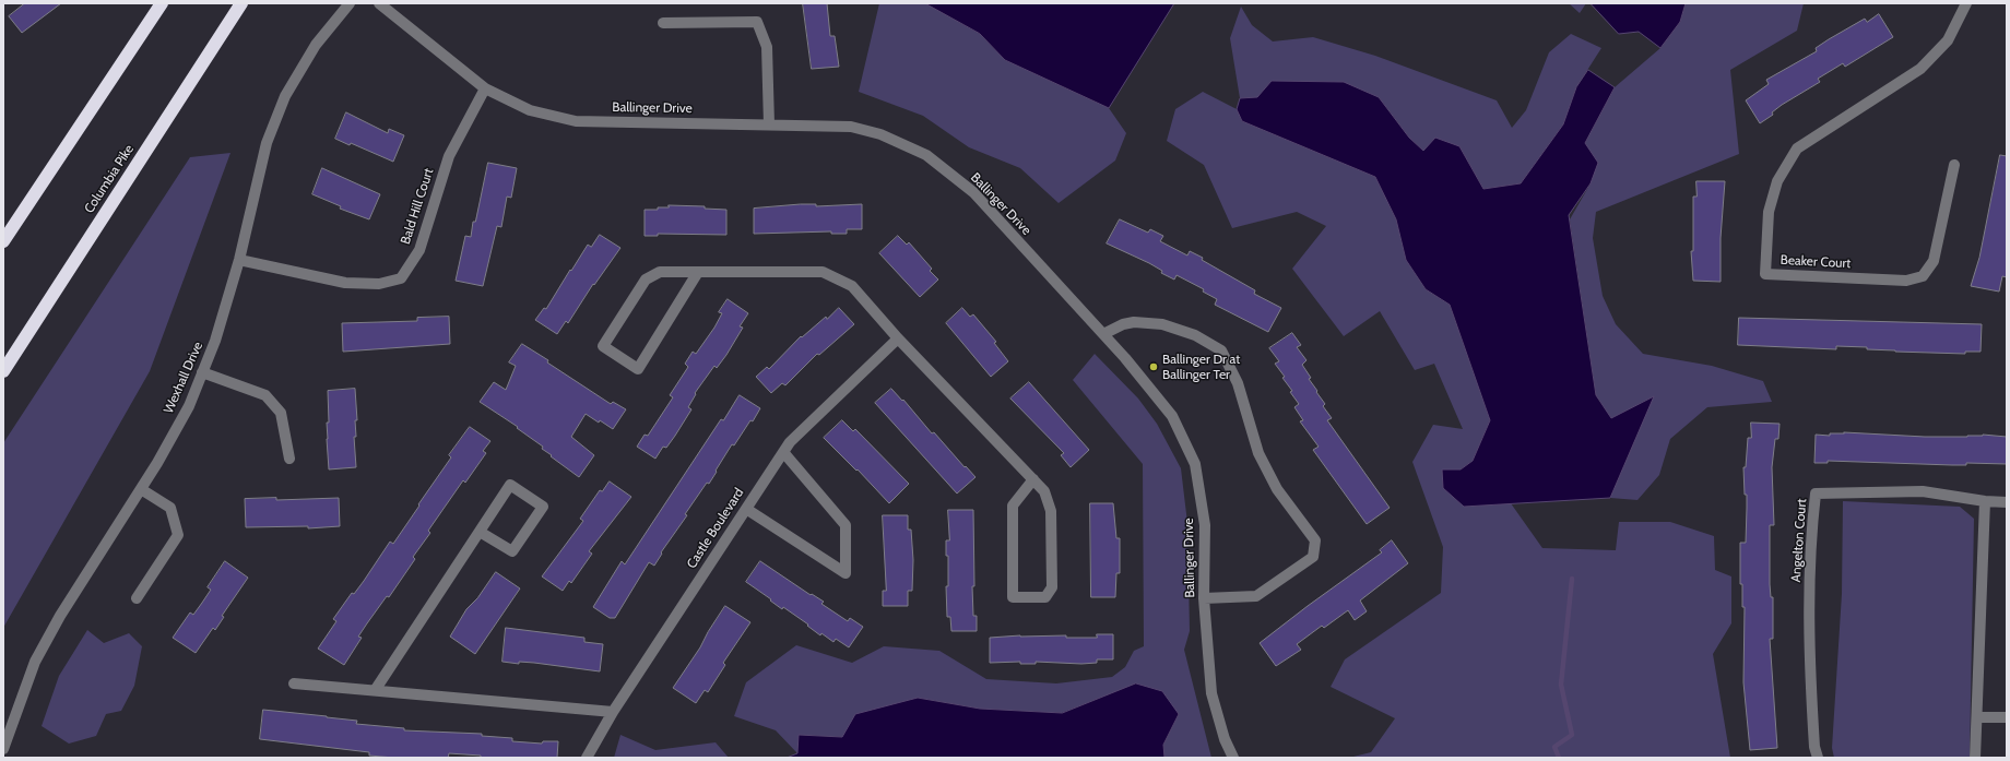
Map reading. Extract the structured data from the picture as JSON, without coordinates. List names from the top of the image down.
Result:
{
  "streets": {
    "highway": ["Columbia Pike"],
    "street": [
      "Ballinger Drive",
      "Bald Hill Court",
      "Beaker Court",
      "Wexhall Drive",
      "Castle Boulevard",
      "Angelton Court"
    ]
  },
  "crossings": [
    ["Ballinger Drive", "Bald Hill Court"],
    ["Bald Hill Court", "Wexhall Drive"]
  ],
  "places": ["Ballinger Dr at Ballinger Ter"]
}
